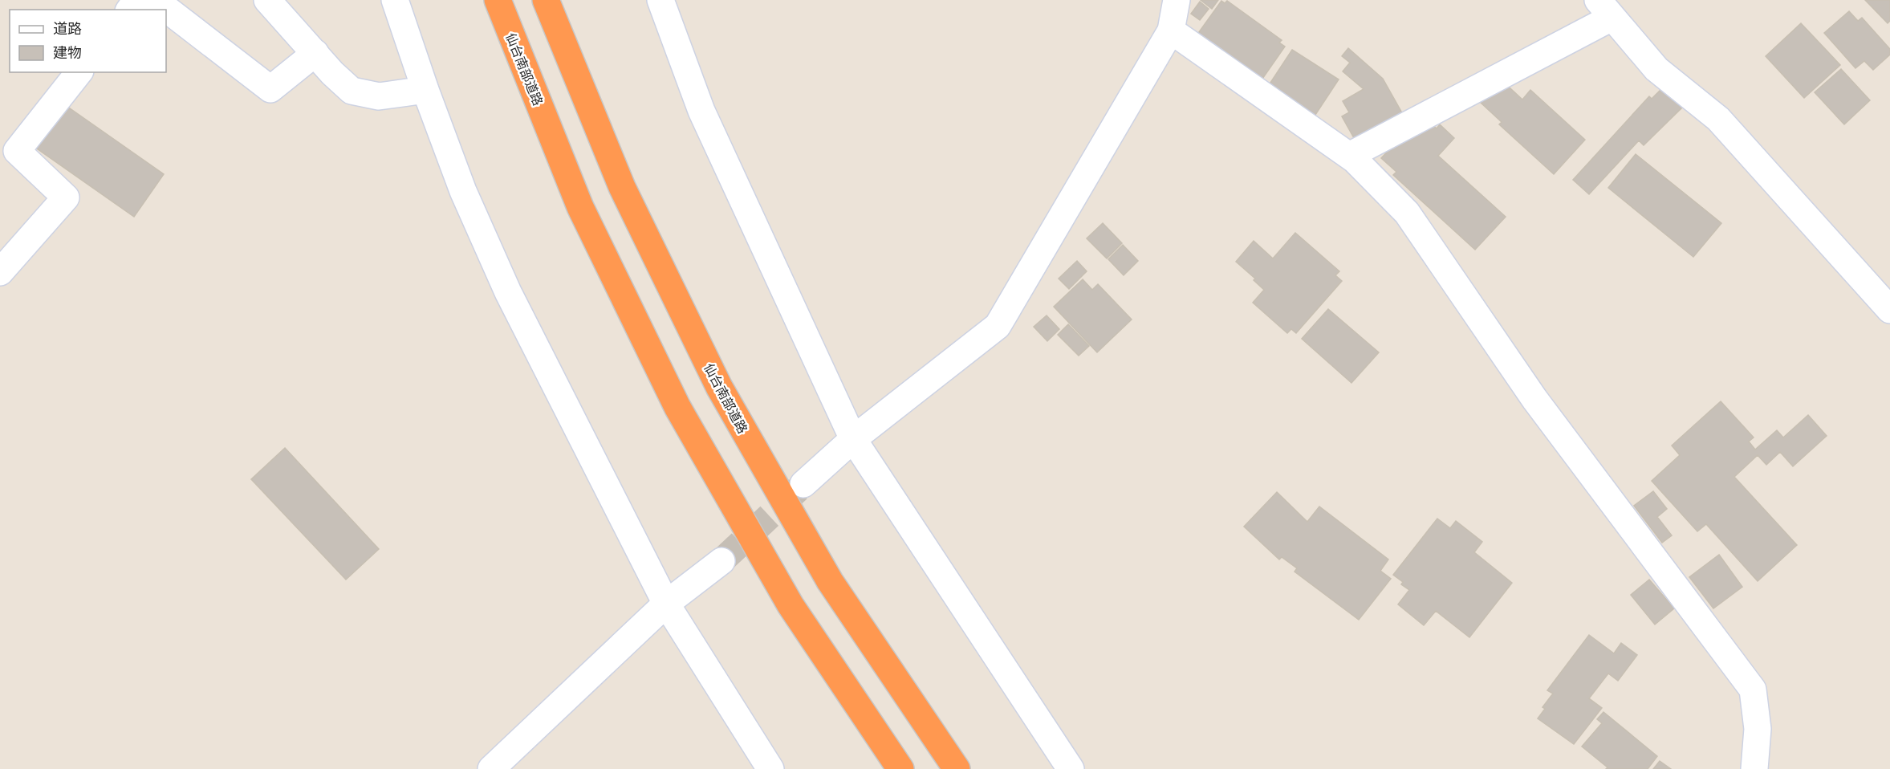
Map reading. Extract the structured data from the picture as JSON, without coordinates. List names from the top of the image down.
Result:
{
  "streets": {
    "highway": ["仙台南部道路"]
  },
  "legend": ["道路", "建物"]
}
